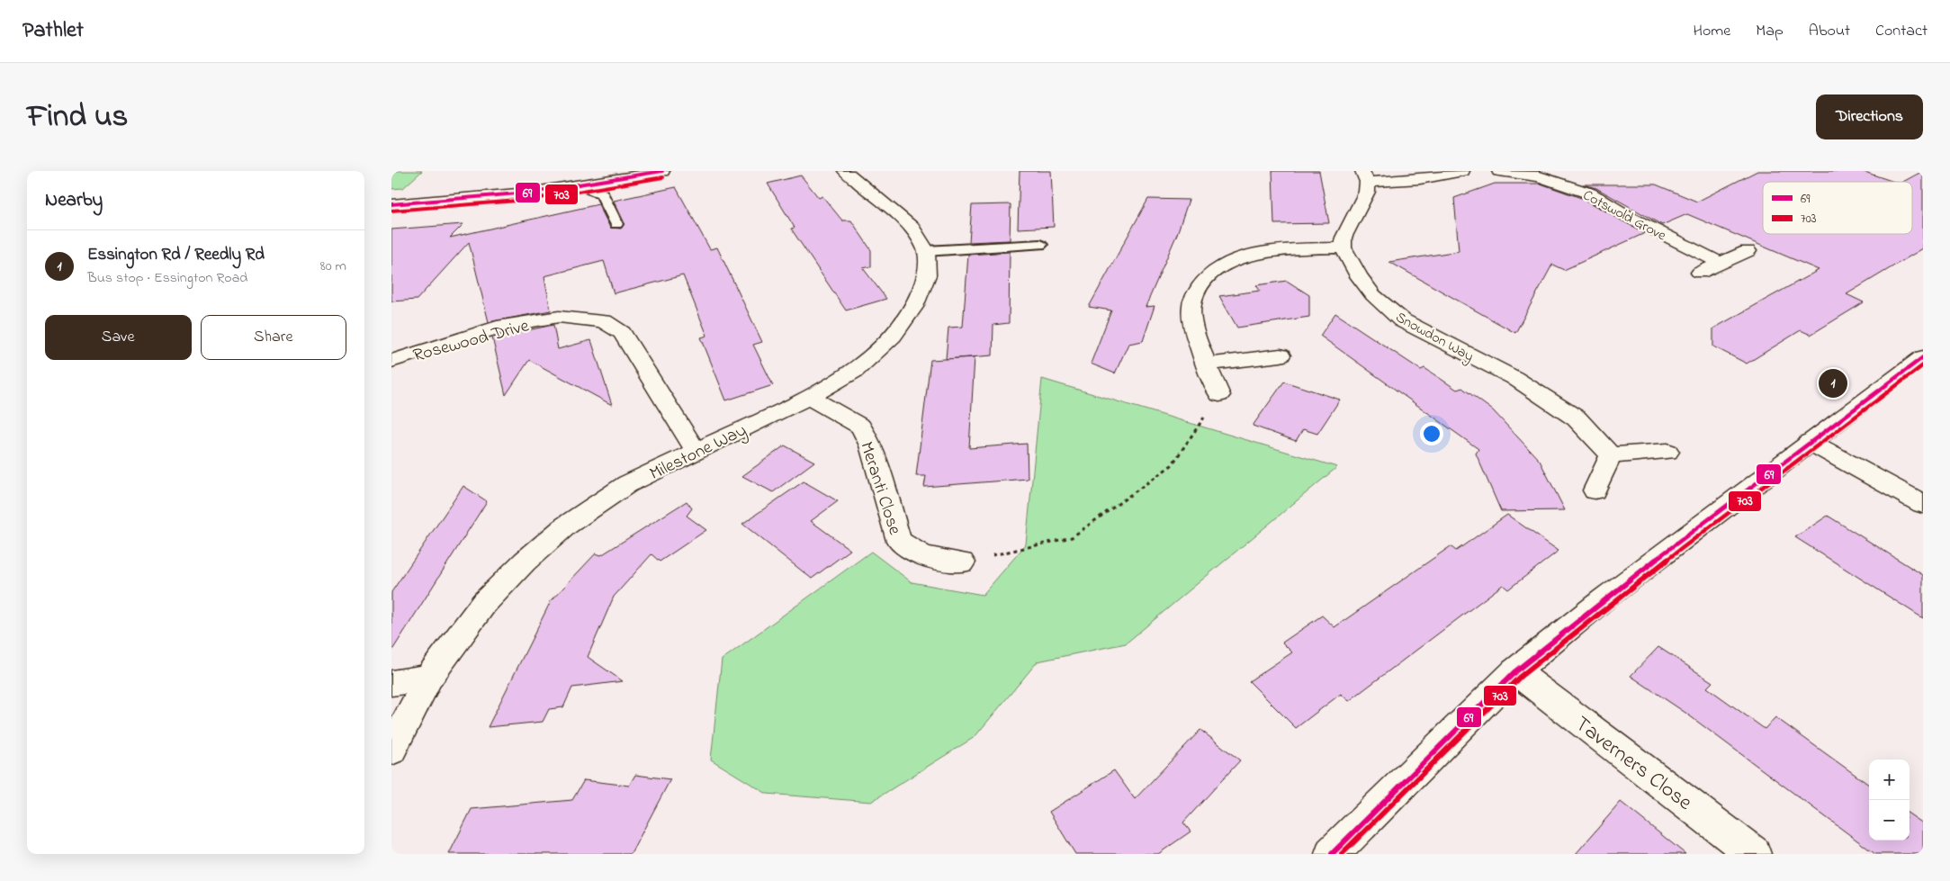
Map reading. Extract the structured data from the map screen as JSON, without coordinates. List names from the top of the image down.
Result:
{
  "streets": {
    "street": [
      "Cotswold Grove",
      "Snowdon Way",
      "Rosewood Drive",
      "Milestone Way",
      "Meranti Close",
      "Taverners Close"
    ]
  },
  "crossings": [
    ["Rosewood Drive", "Milestone Way"],
    ["Milestone Way", "Meranti Close"]
  ],
  "lines": ["transit line 69", "transit line 703"],
  "legend": ["69", "703"],
  "page": {
    "header": "Pathlet",
    "nav": [
      "Home",
      "Map",
      "About",
      "Contact"
    ],
    "title": "Find us",
    "buttons": [
      "Directions",
      ["Save", "Share"]
    ],
    "heading": "Nearby",
    "list": [
      {
        "mark": "1",
        "name": "Essington Rd / Reedly Rd",
        "note": "Bus stop · Essington Road",
        "value": "80 m"
      }
    ],
    "pins": "1",
    "map_buttons": ["+", "−"]
  }
}
